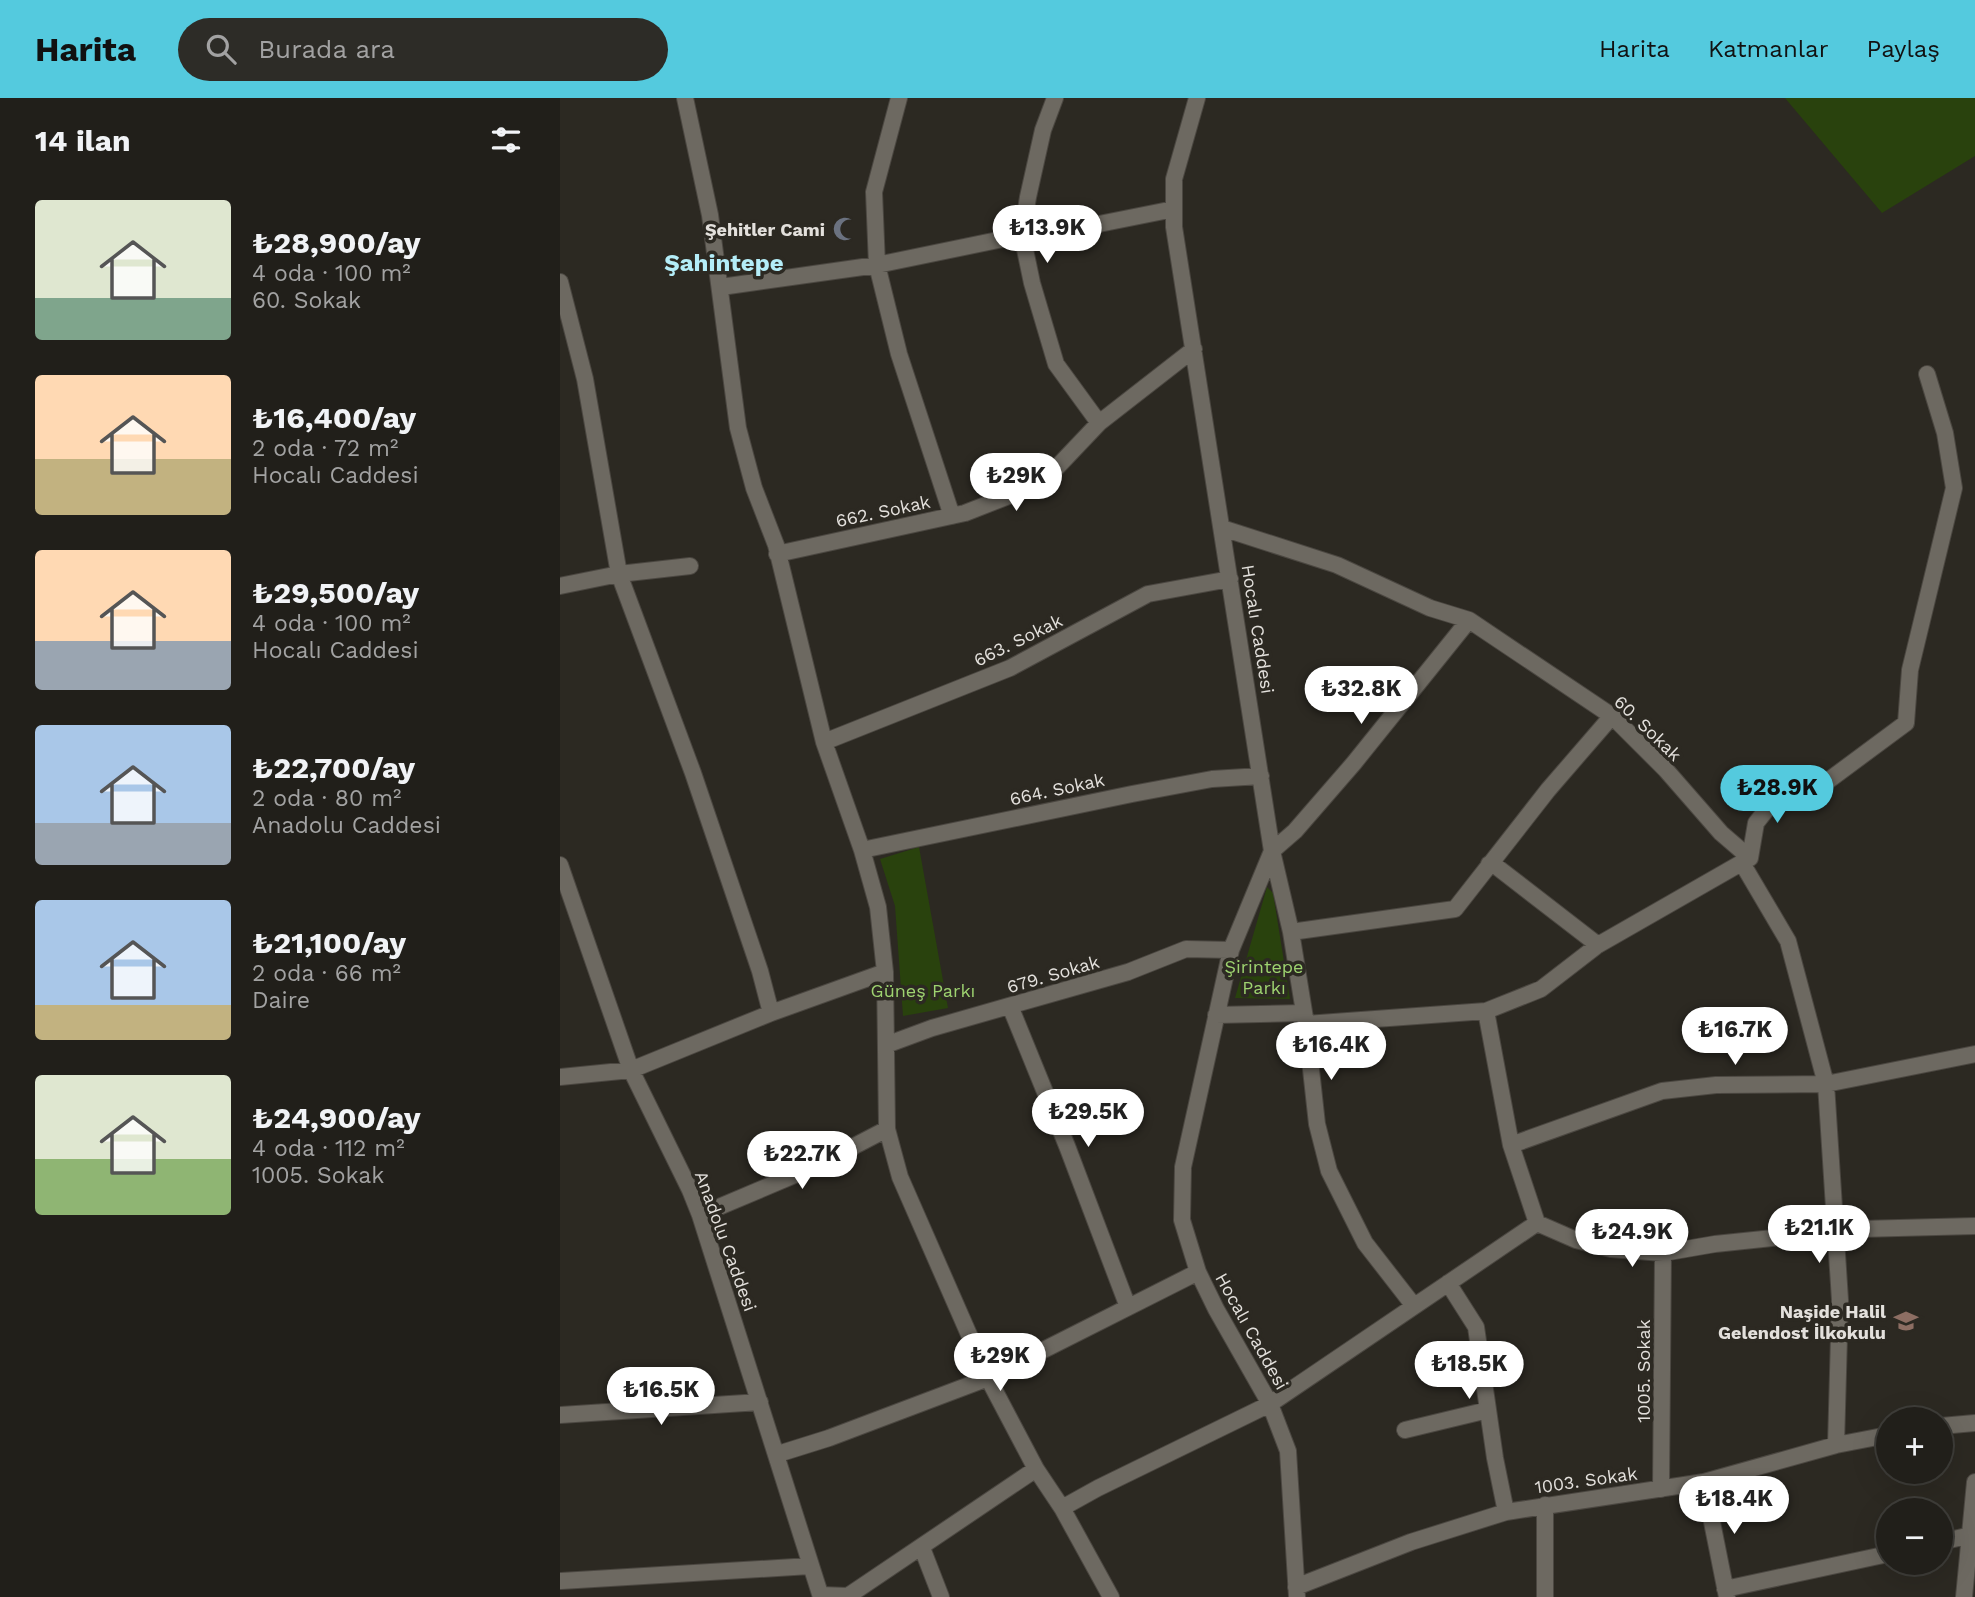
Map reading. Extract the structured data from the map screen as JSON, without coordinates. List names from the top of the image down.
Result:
{
  "streets": {
    "street": [
      "662. Sokak",
      "Hocalı Caddesi",
      "663. Sokak",
      "60. Sokak",
      "664. Sokak",
      "679. Sokak",
      "Anadolu Caddesi",
      "1005. Sokak",
      "1003. Sokak"
    ]
  },
  "crossings": [
    ["662. Sokak", "Hocalı Caddesi"],
    ["Hocalı Caddesi", "663. Sokak"],
    ["Hocalı Caddesi", "60. Sokak"],
    ["Hocalı Caddesi", "664. Sokak"],
    ["Hocalı Caddesi", "679. Sokak"],
    ["Hocalı Caddesi", "1003. Sokak"],
    ["60. Sokak", "1003. Sokak"],
    ["1005. Sokak", "1003. Sokak"]
  ],
  "districts": ["Şahintepe"],
  "parks": ["Şirintepe Parkı", "Güneş Parkı"],
  "places": {
    "mosque": ["Şehitler Cami"],
    "school or university": ["Naşide Halil Gelendost İlkokulu"]
  },
  "page": {
    "header": "Harita",
    "search": "Burada ara",
    "nav": ["Harita", "Katmanlar", "Paylaş"],
    "heading": "14 ilan",
    "list": [
      {
        "name": "₺28,900/ay",
        "note": "4 oda · 100 m² · 60. Sokak"
      },
      {
        "name": "₺16,400/ay",
        "note": "2 oda · 72 m² · Hocalı Caddesi"
      },
      {
        "name": "₺29,500/ay",
        "note": "4 oda · 100 m² · Hocalı Caddesi"
      },
      {
        "name": "₺22,700/ay",
        "note": "2 oda · 80 m² · Anadolu Caddesi"
      },
      {
        "name": "₺21,100/ay",
        "note": "2 oda · 66 m² · Daire"
      },
      {
        "name": "₺24,900/ay",
        "note": "4 oda · 112 m² · 1005. Sokak"
      }
    ],
    "price": [
      "₺13.9K",
      "₺29K",
      "₺32.8K",
      "₺28.9K",
      "₺16.7K",
      "₺16.4K",
      "₺29.5K",
      "₺22.7K",
      "₺21.1K",
      "₺24.9K",
      "₺29K",
      "₺18.5K",
      "₺16.5K",
      "₺18.4K"
    ],
    "map_buttons": ["+", "−"]
  }
}
